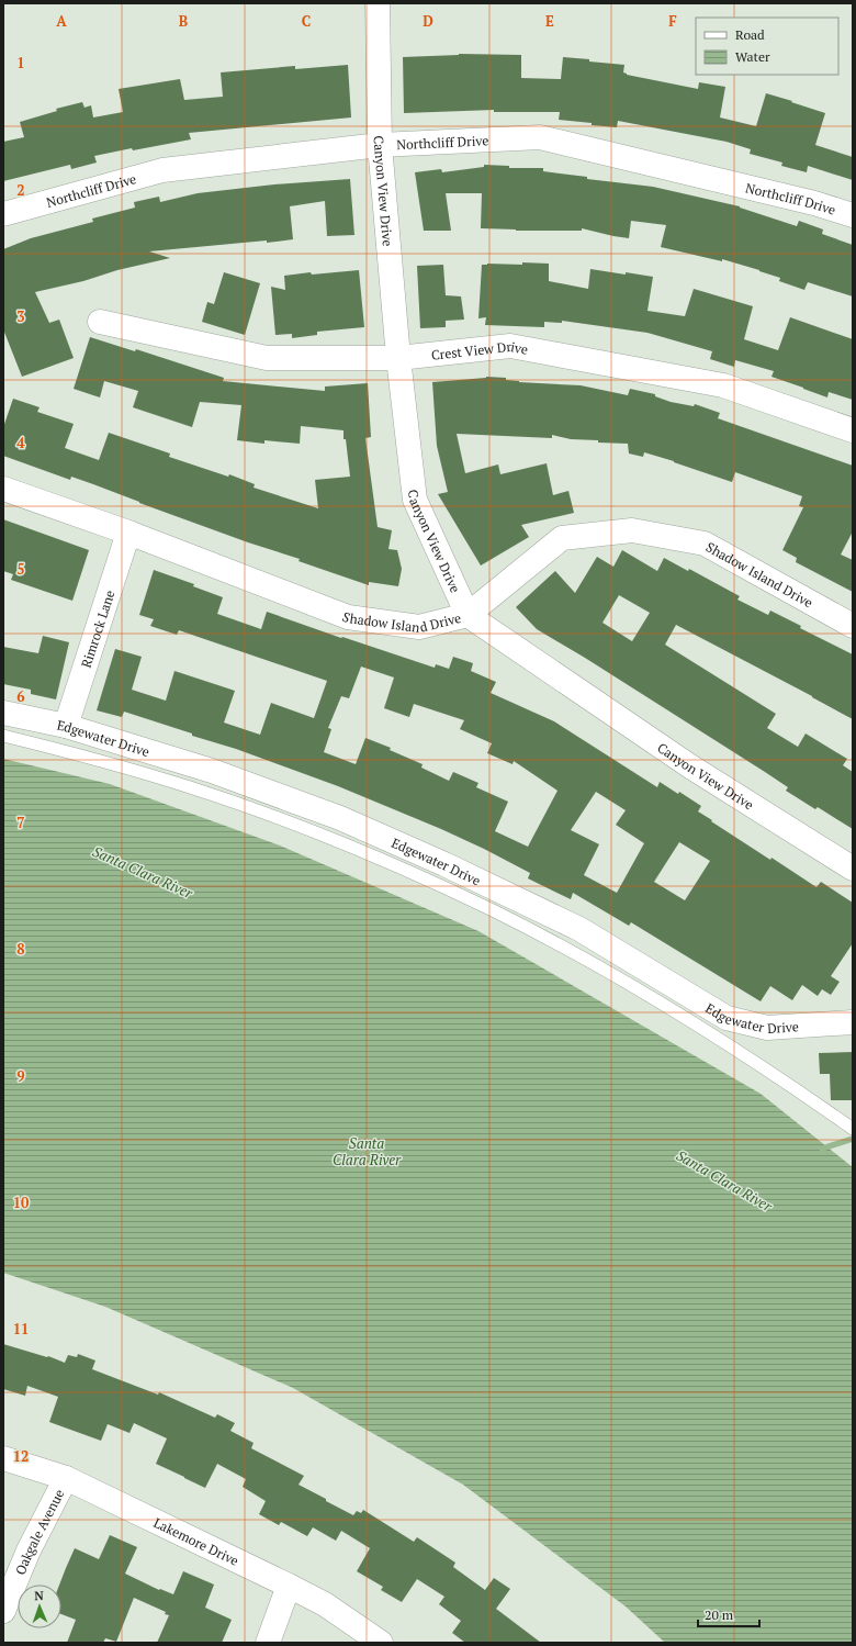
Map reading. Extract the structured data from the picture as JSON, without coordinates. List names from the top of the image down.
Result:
{
  "streets": {
    "street": [
      "Northcliff Drive",
      "Canyon View Drive",
      "Crest View Drive",
      "Shadow Island Drive",
      "Rimrock Lane",
      "Edgewater Drive",
      "Oakgale Avenue",
      "Lakemore Drive"
    ]
  },
  "crossings": [
    ["Northcliff Drive", "Canyon View Drive"],
    ["Canyon View Drive", "Crest View Drive"],
    ["Canyon View Drive", "Shadow Island Drive"],
    ["Shadow Island Drive", "Rimrock Lane"],
    ["Rimrock Lane", "Edgewater Drive"],
    ["Oakgale Avenue", "Lakemore Drive"]
  ],
  "water": ["Santa Clara River"],
  "legend": ["Road", "Water"],
  "scale_bar": "20 m",
  "north": "top",
  "grid": {
    "columns": [
      "A",
      "B",
      "C",
      "D",
      "E",
      "F"
    ],
    "rows": [
      "1",
      "2",
      "3",
      "4",
      "5",
      "6",
      "7",
      "8",
      "9",
      "10",
      "11",
      "12"
    ]
  }
}
